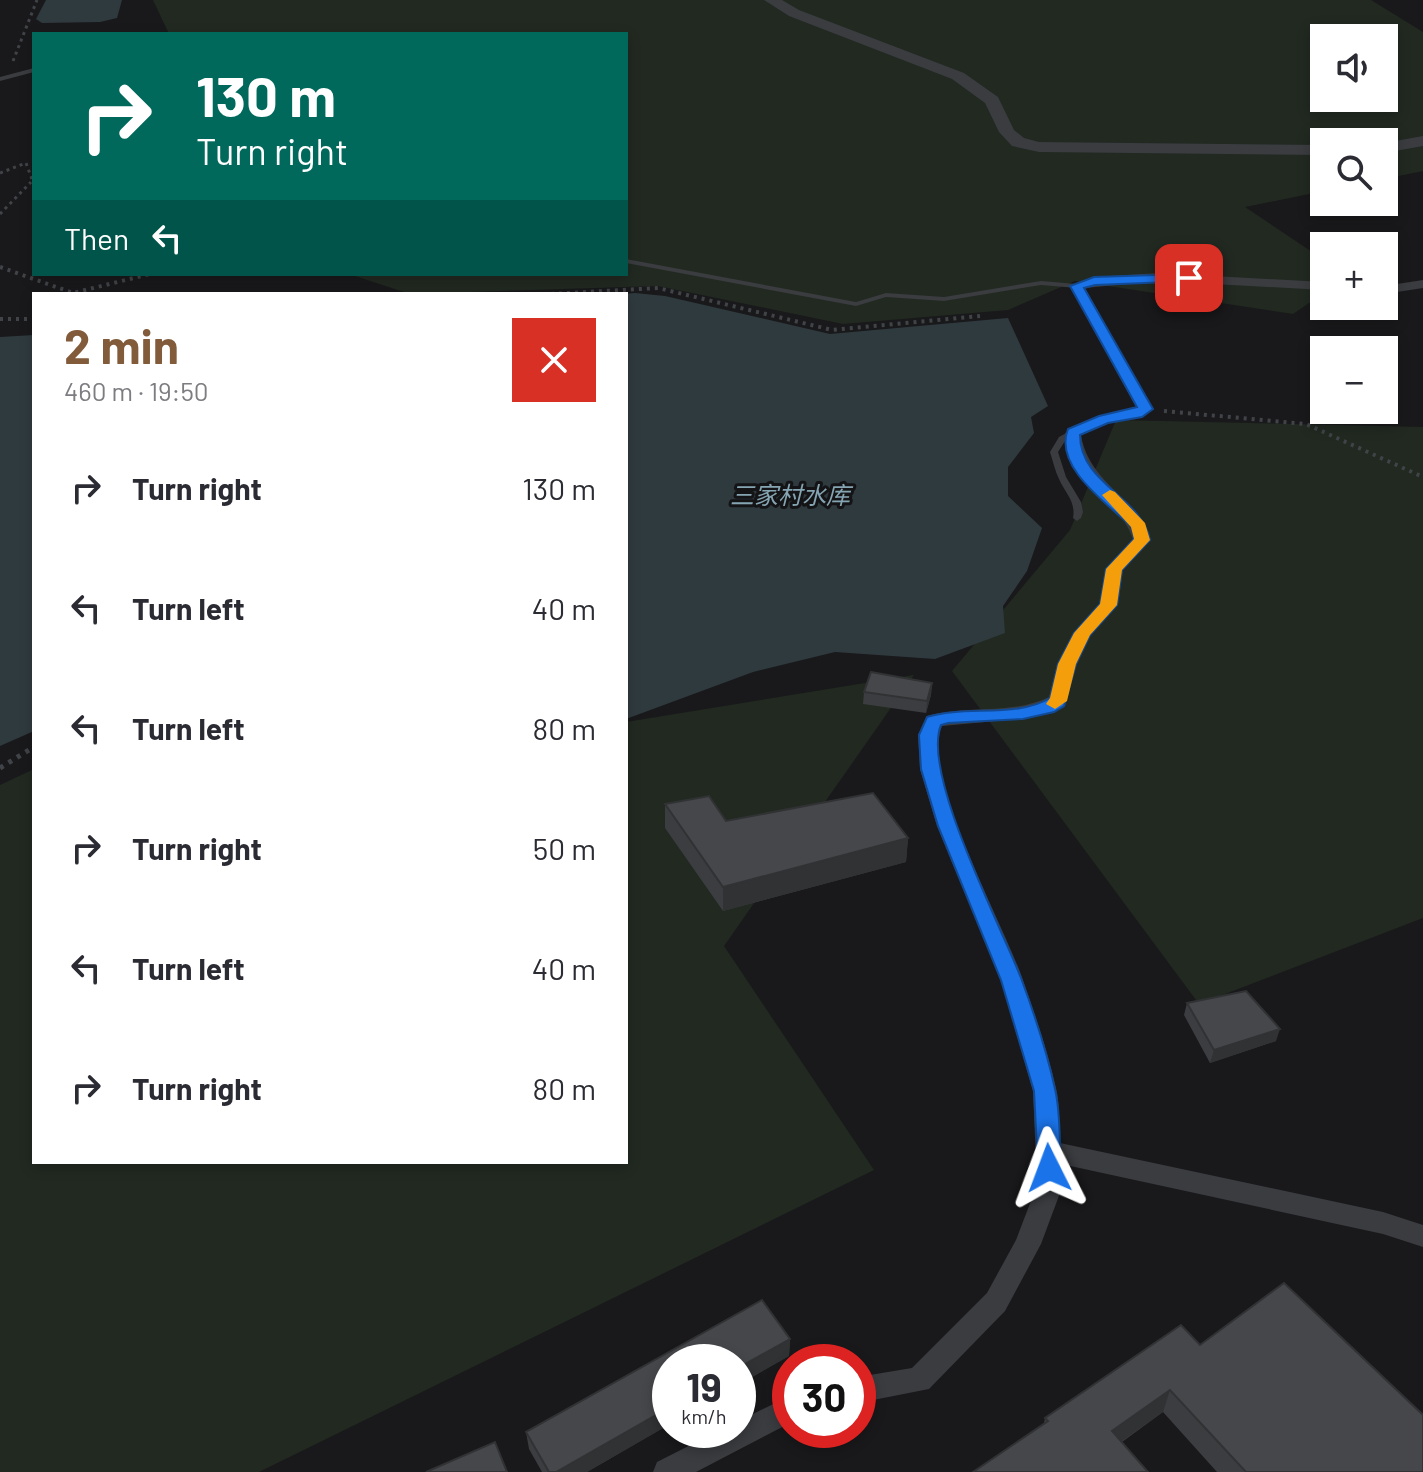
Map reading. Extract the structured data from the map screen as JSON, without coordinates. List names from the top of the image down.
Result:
{
  "water": ["三家村水库"],
  "page": {
    "map_buttons": ["+", "−"],
    "turn": ["130 m", "Turn right"],
    "then": "Then",
    "heading": ["2 min", "460 m · 19:50"],
    "list": [
      {
        "name": "Turn right",
        "value": "130 m"
      },
      {
        "name": "Turn left",
        "value": "40 m"
      },
      {
        "name": "Turn left",
        "value": "80 m"
      },
      {
        "name": "Turn right",
        "value": "50 m"
      },
      {
        "name": "Turn left",
        "value": "40 m"
      },
      {
        "name": "Turn right",
        "value": "80 m"
      }
    ],
    "speed": "19 km/h",
    "limit": "30"
  }
}
